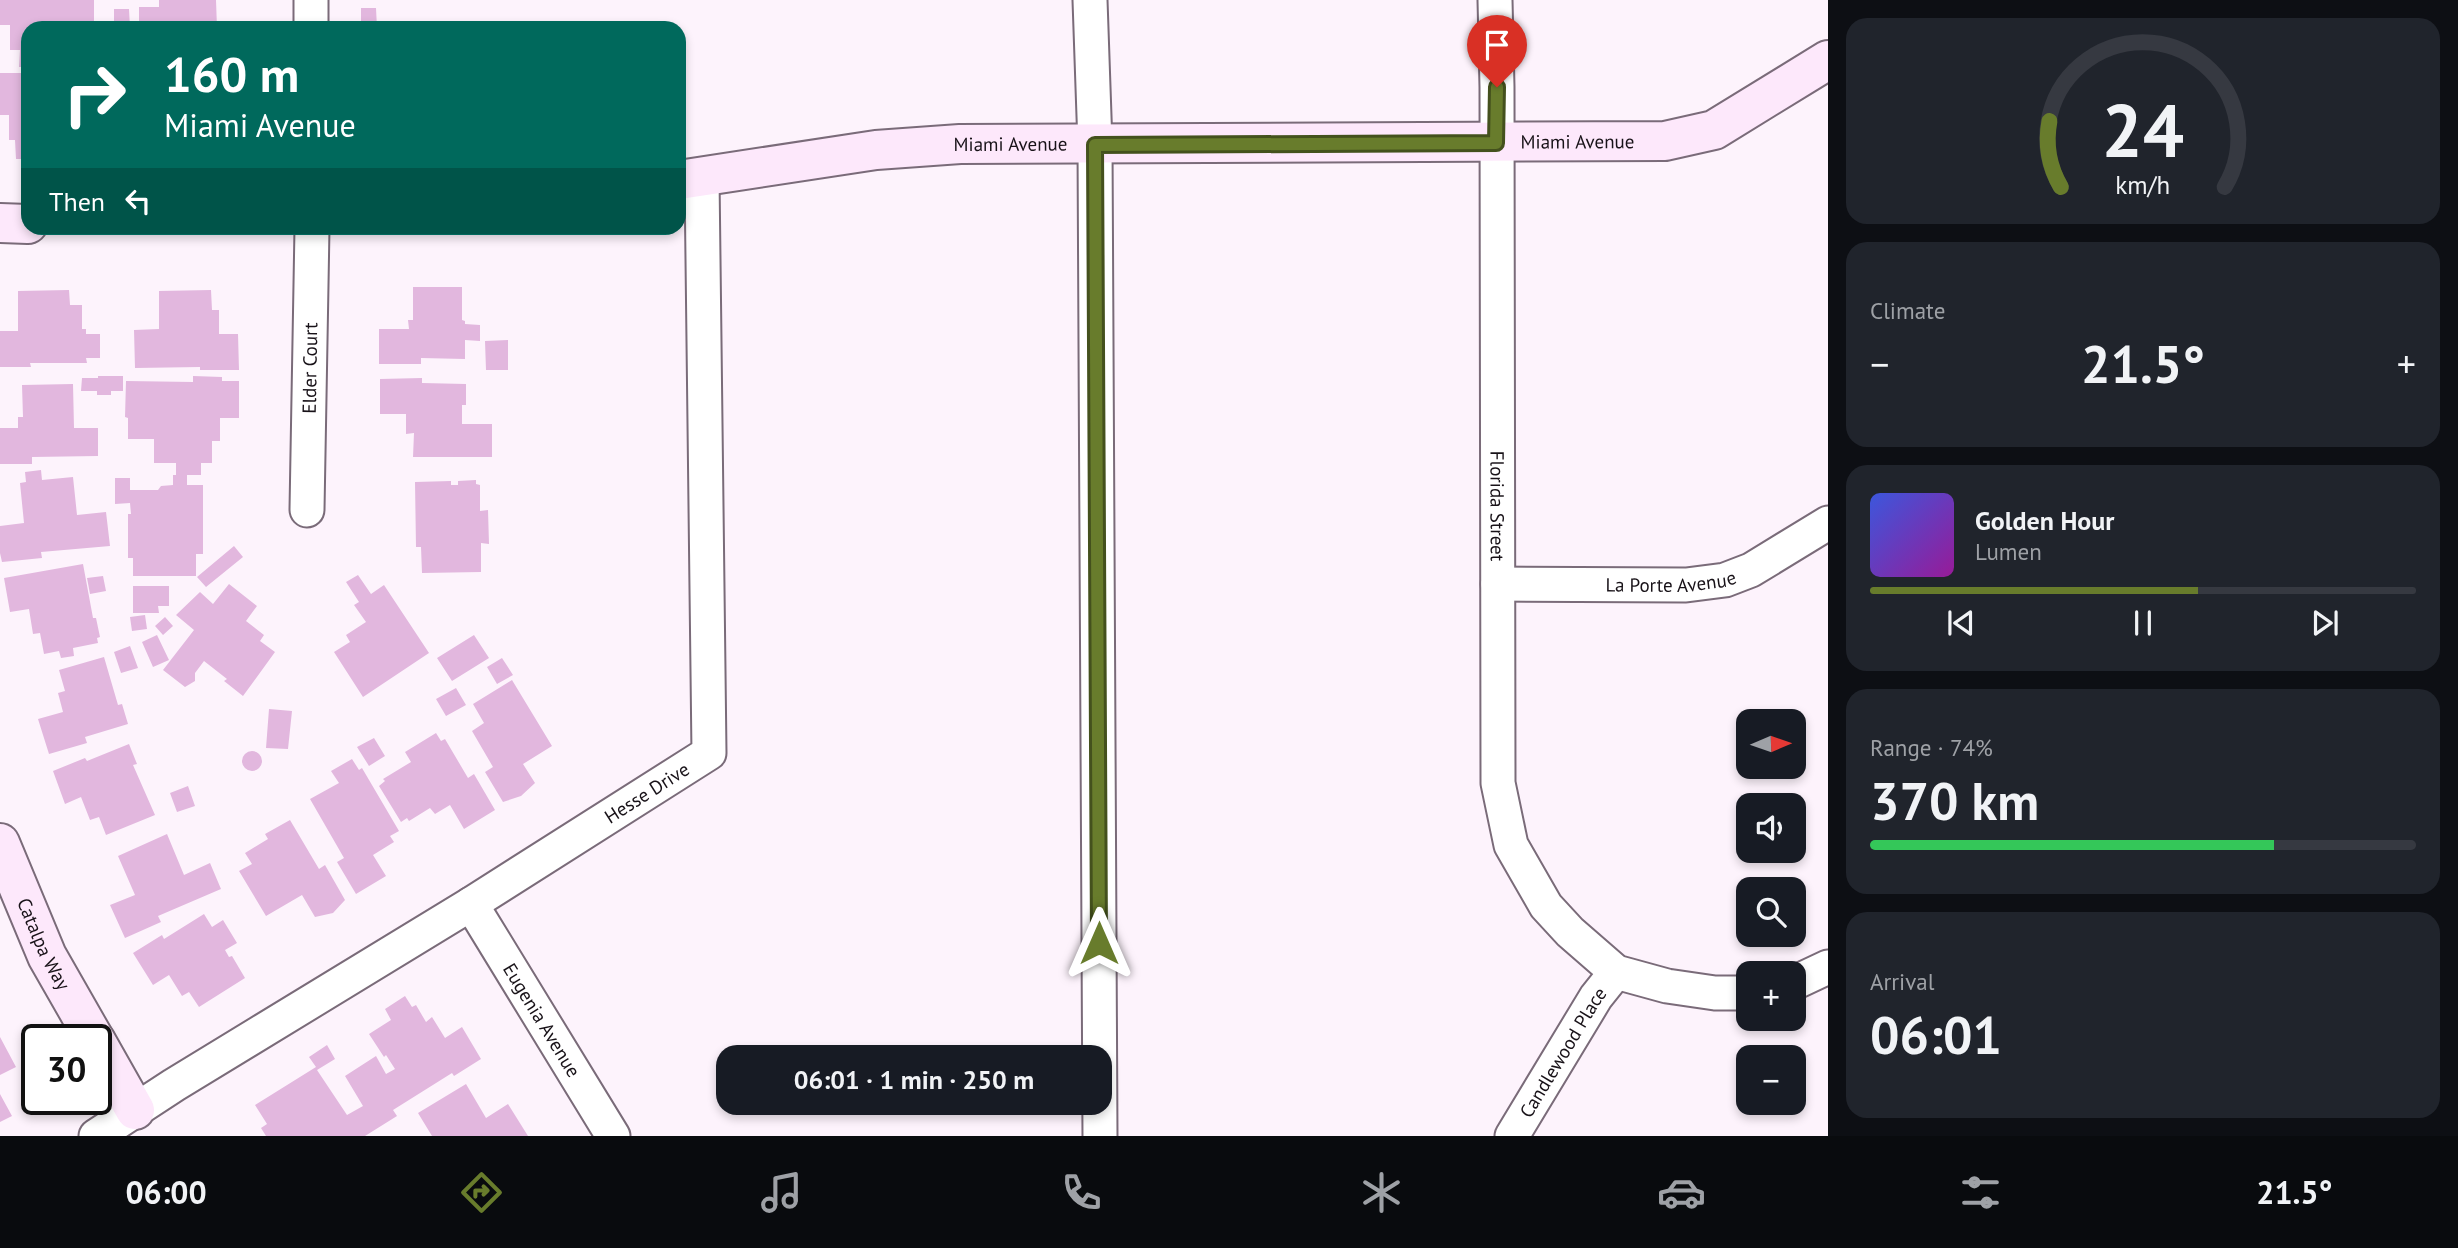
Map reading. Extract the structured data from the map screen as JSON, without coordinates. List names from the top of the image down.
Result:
{
  "streets": {
    "street": [
      "Miami Avenue",
      "Elder Court",
      "Florida Street",
      "La Porte Avenue",
      "Hesse Drive",
      "Catalpa Way",
      "Eugenia Avenue",
      "Candlewood Place"
    ]
  },
  "crossings": [
    ["Miami Avenue", "Florida Street"],
    ["Miami Avenue", "Hesse Drive"],
    ["Florida Street", "La Porte Avenue"],
    ["Florida Street", "Candlewood Place"],
    ["Hesse Drive", "Catalpa Way"],
    ["Hesse Drive", "Eugenia Avenue"]
  ],
  "north": "right",
  "page": {
    "turn": ["160 m", "Miami Avenue"],
    "then": "Then",
    "tile": [
      "Climate",
      ["Range · 74%", "370 km"],
      ["Arrival", "06:01"]
    ],
    "heat": ["−", "21.5°", "+"],
    "song": ["Golden Hour", "Lumen"],
    "map_buttons": ["+", "−"],
    "limit": "30",
    "trip": "06:01 · 1 min · 250 m",
    "tabs": ["06:00", "21.5°"],
    "gauge": ["24", "km/h"]
  }
}
